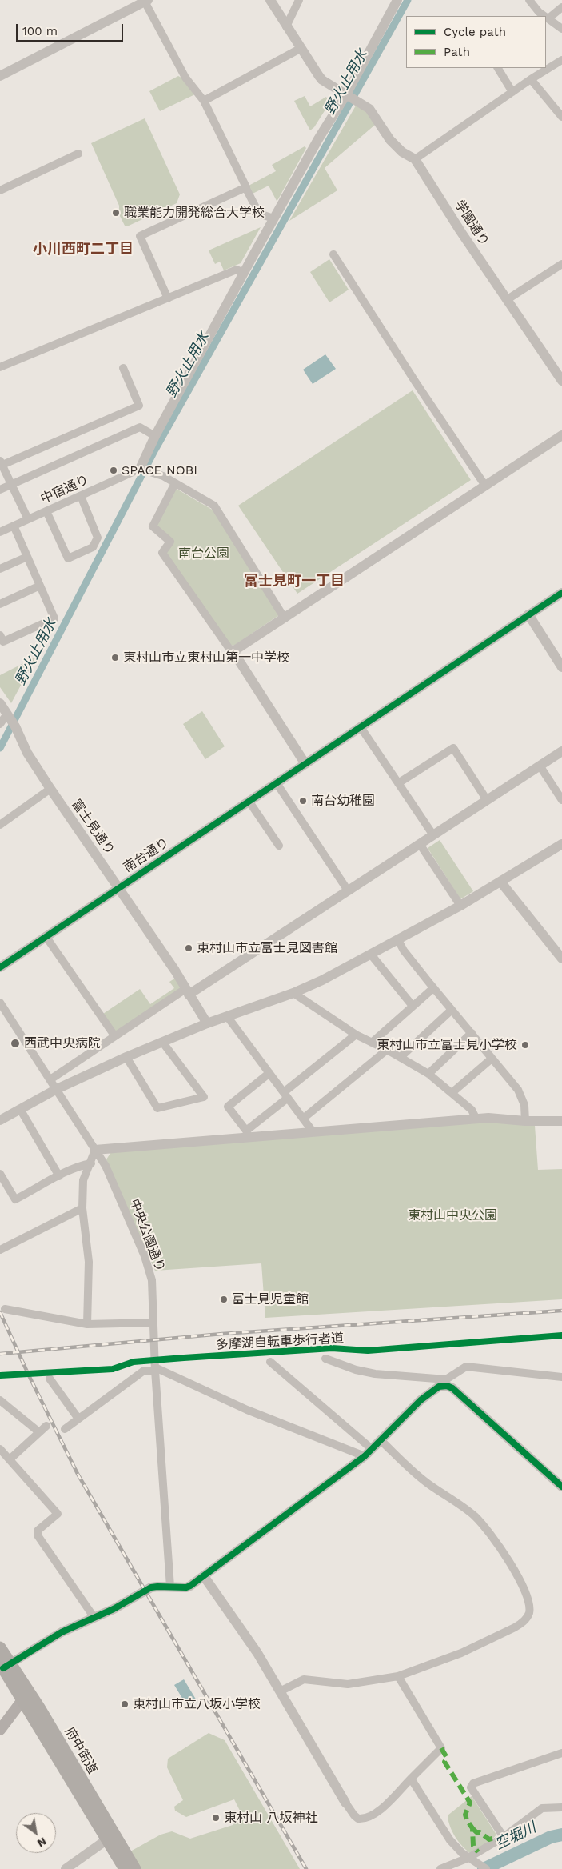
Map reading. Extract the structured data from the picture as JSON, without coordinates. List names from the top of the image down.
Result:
{
  "streets": {
    "main road": ["府中街道"],
    "street": [
      "学園通り",
      "中宿通り",
      "富士見通り",
      "南台通り",
      "中央公園通り"
    ],
    "cycle path": ["多摩湖自転車歩行者道"]
  },
  "crossings": [
    ["富士見通り", "南台通り"]
  ],
  "districts": ["小川西町二丁目", "富士見町一丁目"],
  "water": ["野火止用水", "空堀川"],
  "parks": ["南台公園", "東村山中央公園"],
  "places": [
    "職業能力開発総合大学校",
    "SPACE NOBI",
    "東村山市立東村山第一中学校",
    "南台幼稚園",
    "東村山市立富士見図書館",
    "西武中央病院",
    "東村山市立富士見小学校",
    "富士見児童館",
    "東村山市立八坂小学校",
    "東村山 八坂神社"
  ],
  "legend": ["Cycle path", "Path"],
  "scale_bar": "100 m",
  "north": "bottom right"
}
